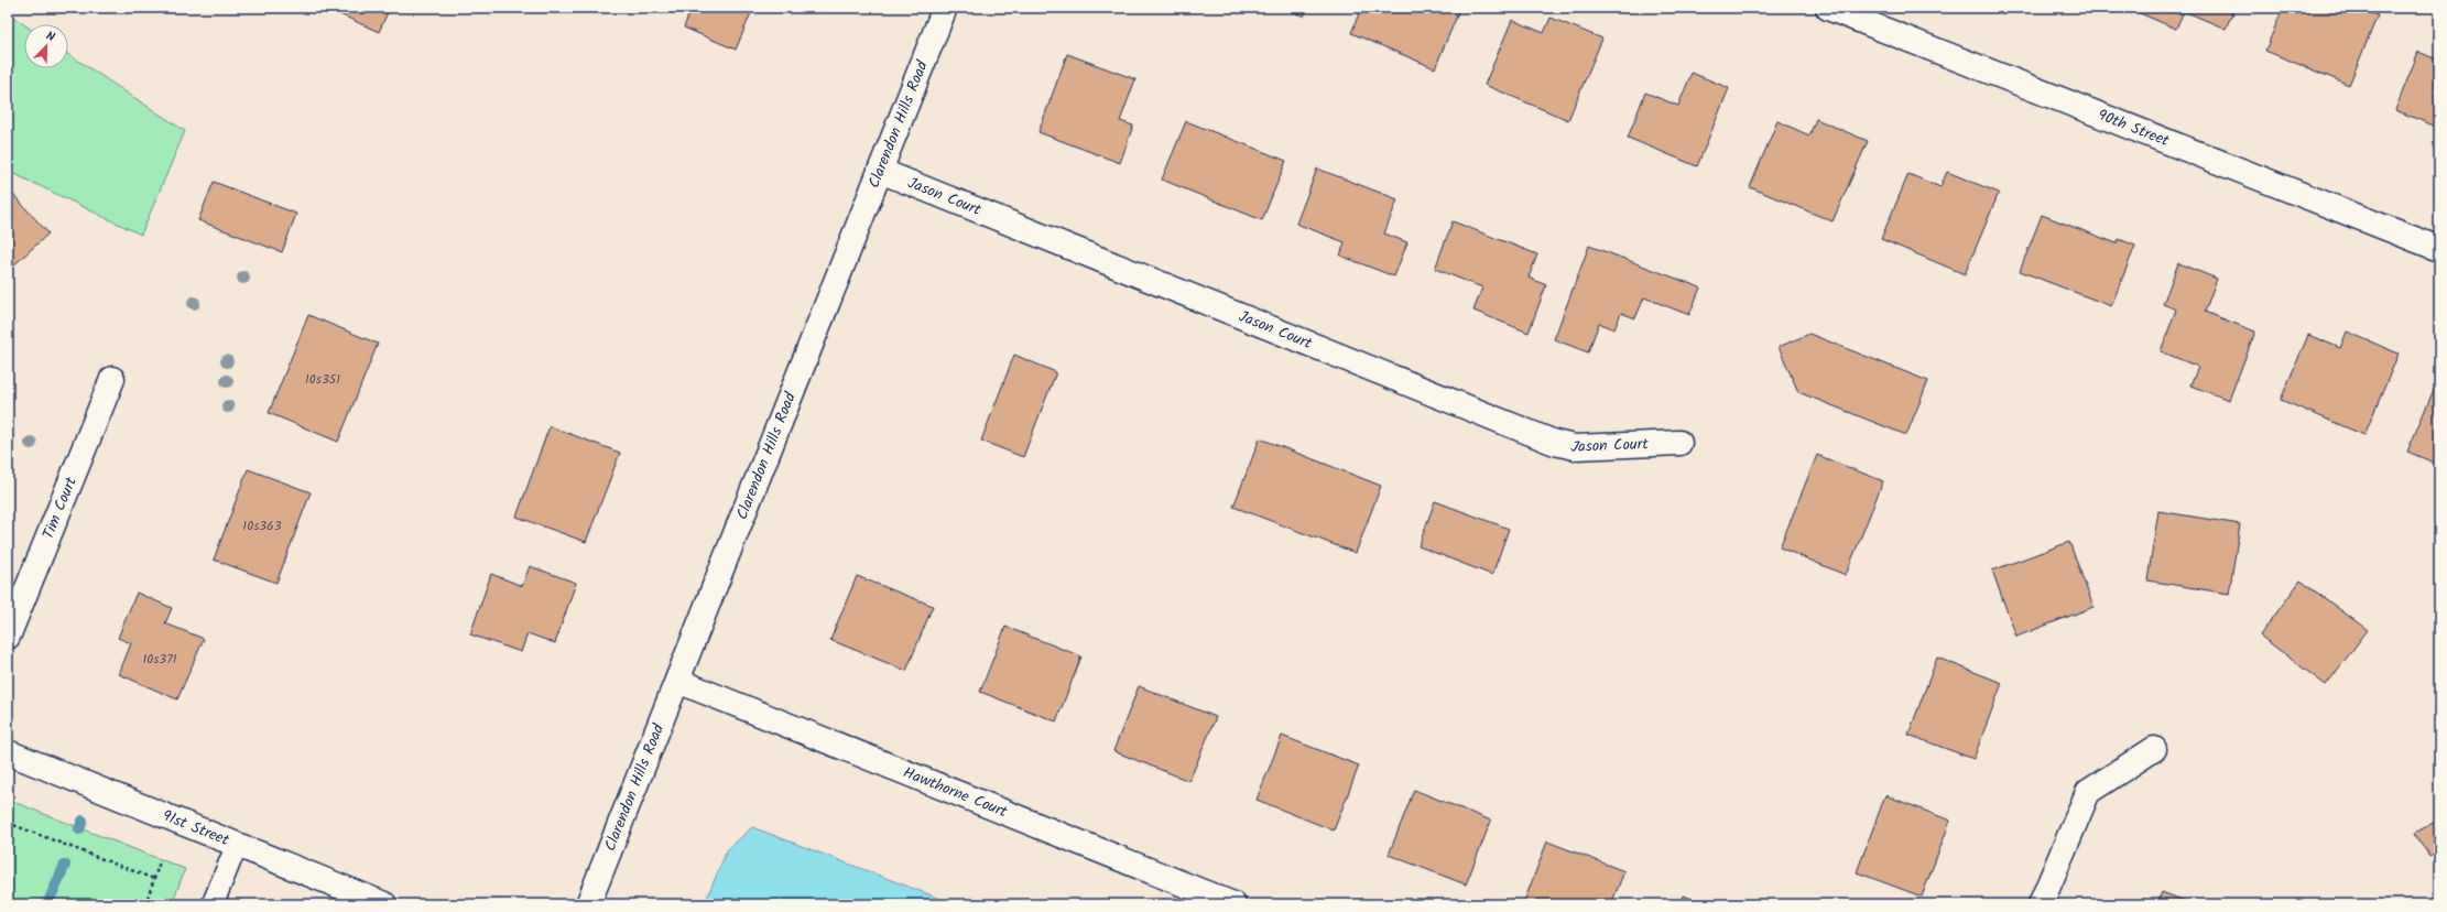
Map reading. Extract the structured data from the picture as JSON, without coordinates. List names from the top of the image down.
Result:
{
  "streets": {
    "street": [
      "Clarendon Hills Road",
      "90th Street",
      "Jason Court",
      "Tim Court",
      "Hawthorne Court",
      "91st Street"
    ]
  },
  "crossings": [
    ["Clarendon Hills Road", "Jason Court"],
    ["Clarendon Hills Road", "Hawthorne Court"]
  ],
  "house_numbers": ["10s351", "10s363", "10s371"],
  "north": "top right"
}
